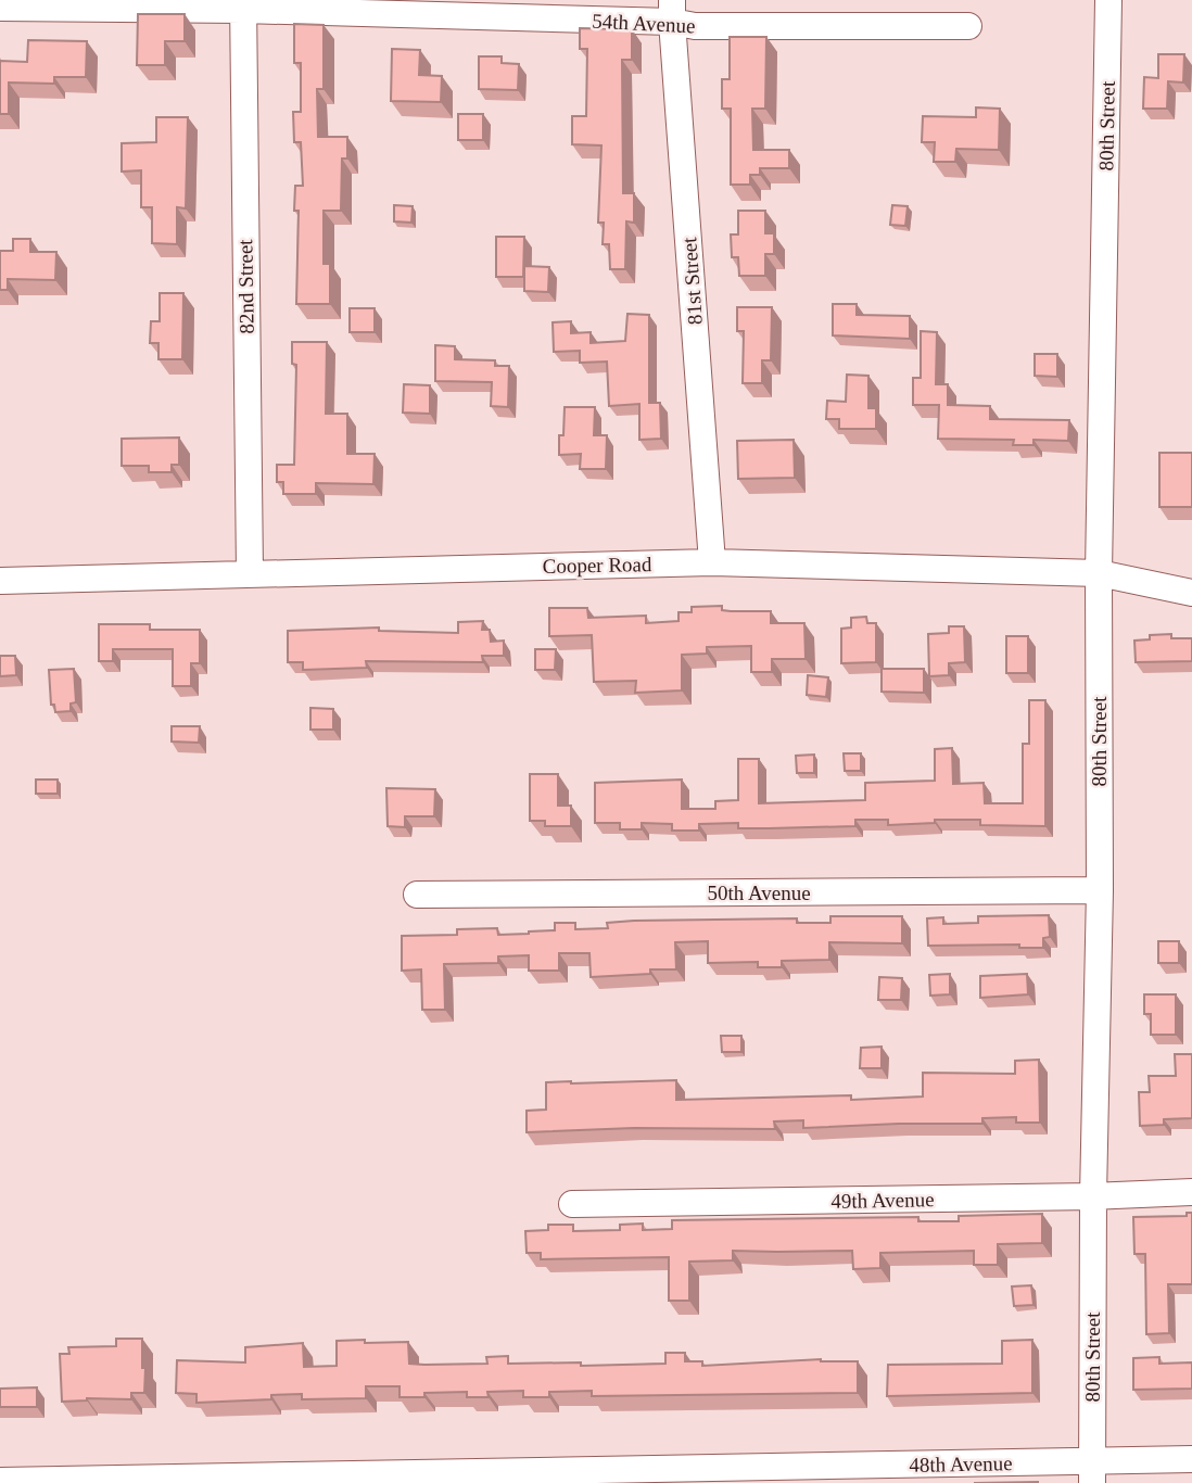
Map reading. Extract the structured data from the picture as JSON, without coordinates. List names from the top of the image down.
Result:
{
  "streets": {
    "street": [
      "54th Avenue",
      "80th Street",
      "81st Street",
      "82nd Street",
      "Cooper Road",
      "50th Avenue",
      "49th Avenue",
      "48th Avenue"
    ]
  },
  "crossings": [
    ["54th Avenue", "81st Street"],
    ["54th Avenue", "82nd Street"],
    ["80th Street", "Cooper Road"],
    ["80th Street", "50th Avenue"],
    ["80th Street", "49th Avenue"],
    ["80th Street", "48th Avenue"],
    ["81st Street", "Cooper Road"],
    ["82nd Street", "Cooper Road"]
  ]
}
